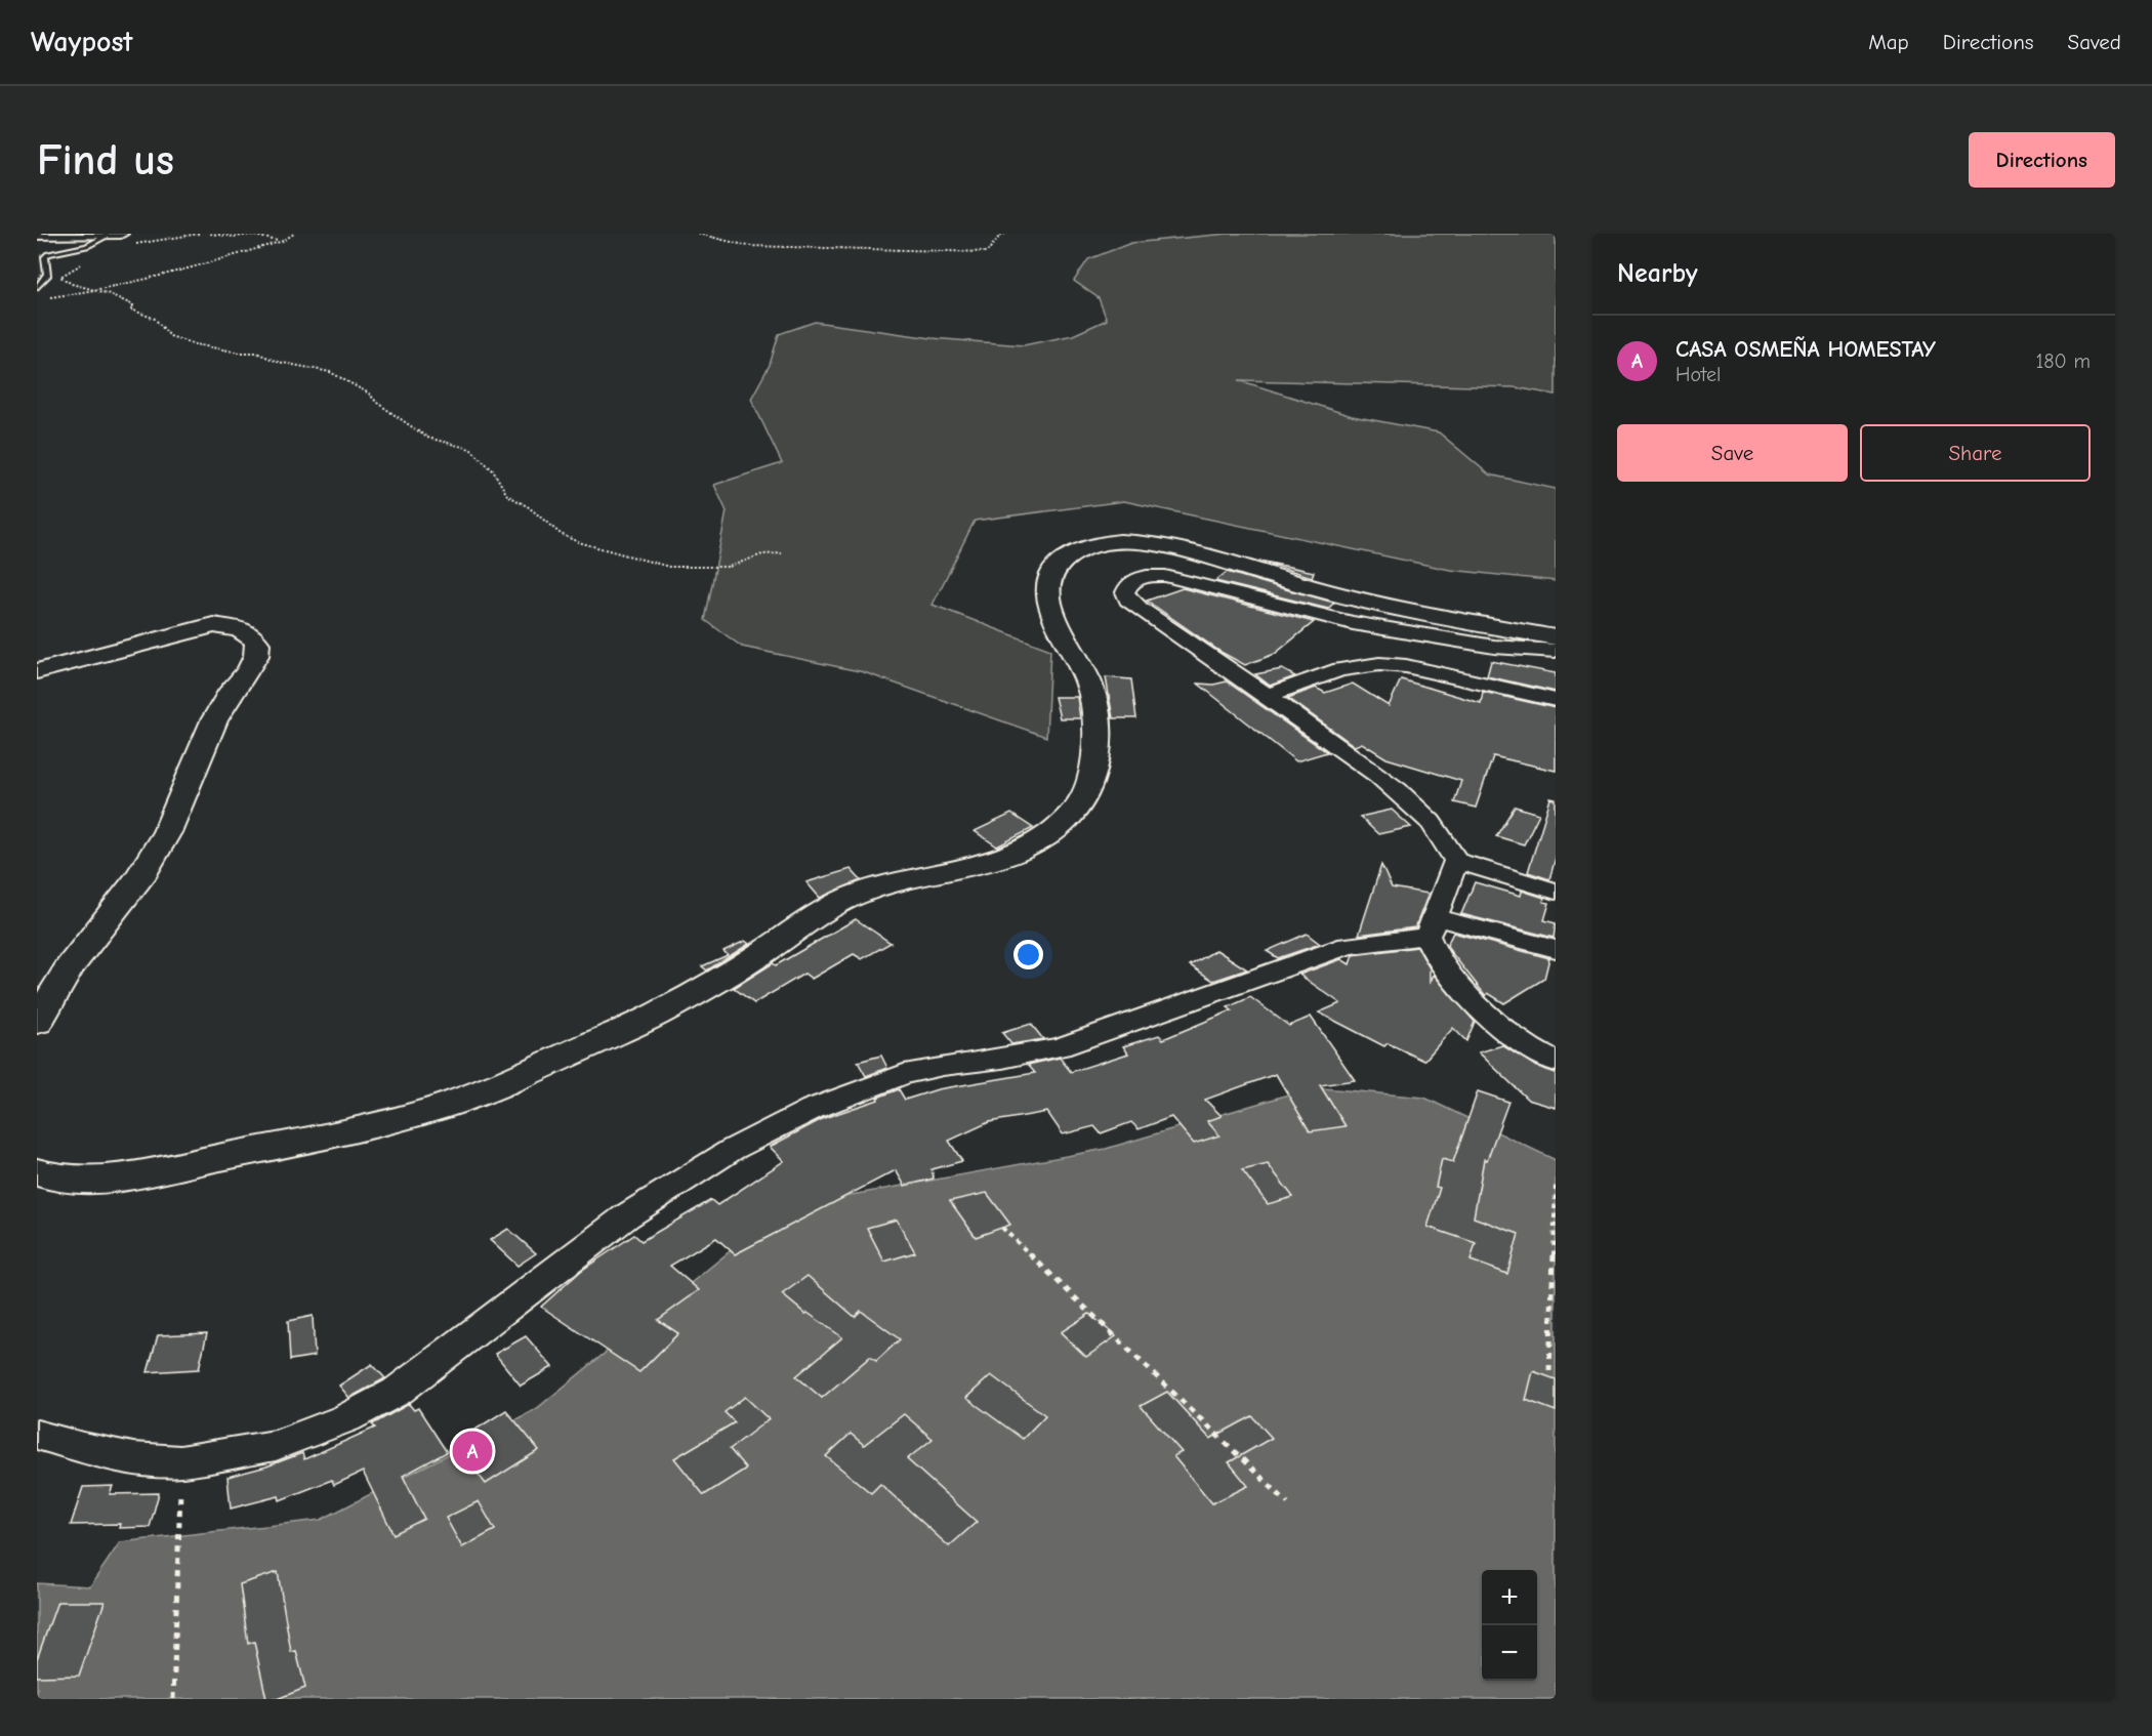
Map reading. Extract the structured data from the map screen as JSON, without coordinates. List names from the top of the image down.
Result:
{
  "page": {
    "header": "Waypost",
    "nav": ["Map", "Directions", "Saved"],
    "buttons": [
      "Directions",
      ["Save", "Share"]
    ],
    "title": "Find us",
    "heading": "Nearby",
    "list": [
      {
        "mark": "A",
        "name": "CASA OSMEÑA HOMESTAY",
        "note": "Hotel",
        "value": "180 m"
      }
    ],
    "pins": "A",
    "map_buttons": ["+", "−"]
  }
}
